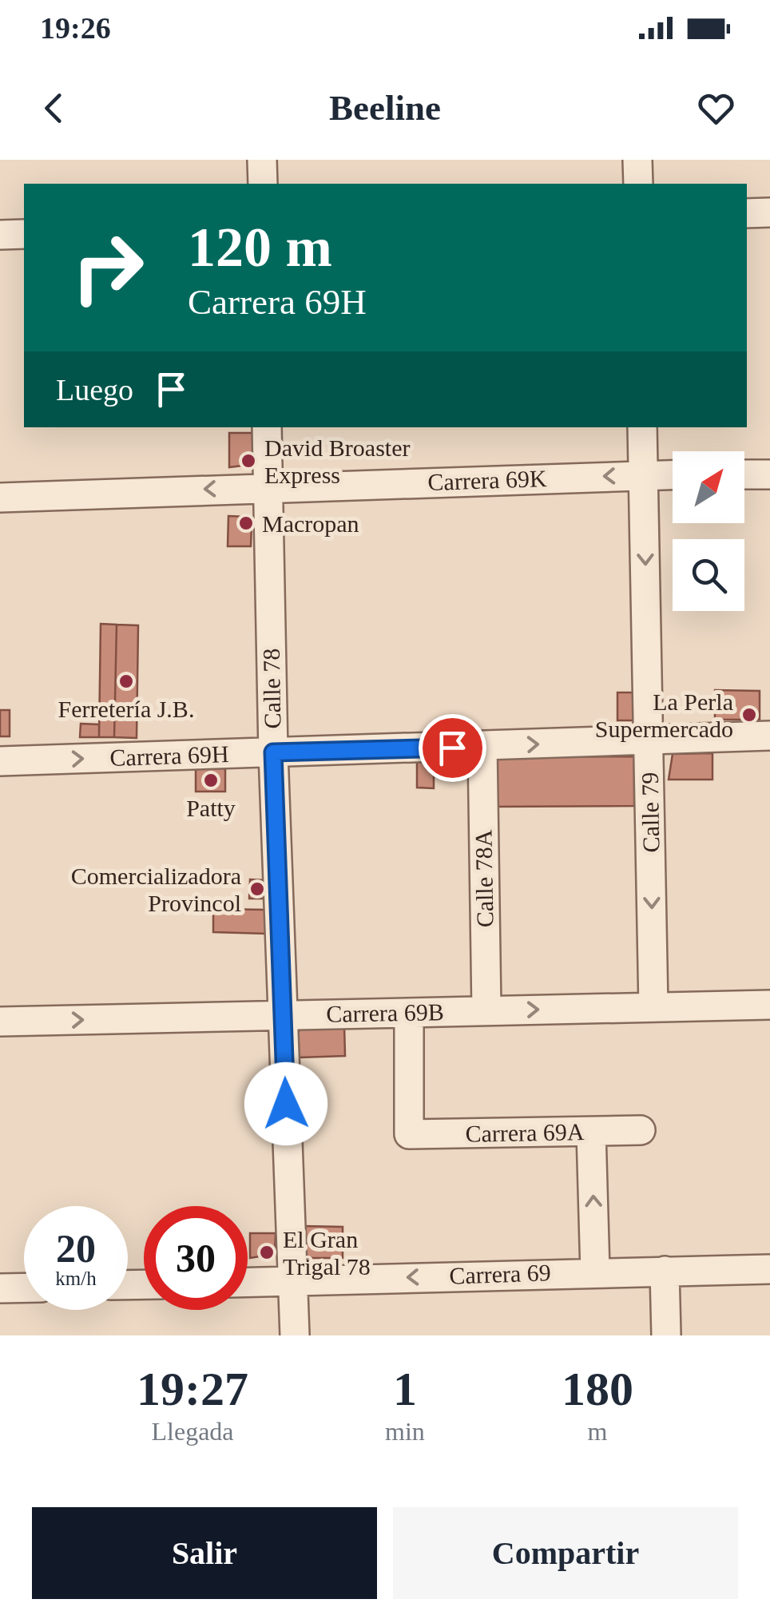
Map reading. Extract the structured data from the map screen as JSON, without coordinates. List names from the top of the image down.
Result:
{
  "streets": {
    "street": [
      "Carrera 69K",
      "Calle 78",
      "Carrera 69H",
      "Calle 79",
      "Calle 78A",
      "Carrera 69B",
      "Carrera 69A",
      "Carrera 69"
    ]
  },
  "crossings": [
    ["Carrera 69K", "Calle 78"],
    ["Carrera 69K", "Calle 79"],
    ["Calle 78", "Carrera 69H"],
    ["Calle 78", "Carrera 69B"],
    ["Calle 78", "Carrera 69"],
    ["Carrera 69H", "Calle 79"],
    ["Carrera 69H", "Calle 78A"],
    ["Calle 79", "Carrera 69B"],
    ["Calle 78A", "Carrera 69B"],
    ["Carrera 69B", "Carrera 69A"]
  ],
  "one_way": [
    "Carrera 69K",
    "Carrera 69H",
    "Calle 79",
    "Carrera 69B",
    "Carrera 69"
  ],
  "places": [
    "David Broaster Express",
    "Macropan",
    "Ferretería J.B.",
    "La Perla Supermercado",
    "Patty",
    "Comercializadora Provincol",
    "El Gran Trigal 78"
  ],
  "north": "top right",
  "page": {
    "status": "19:26",
    "header": "Beeline",
    "turn": ["120 m", "Carrera 69H"],
    "then": "Luego",
    "speed": "20 km/h",
    "limit": "30",
    "eta": [
      "19:27",
      "Llegada",
      "1",
      "min",
      "180",
      "m"
    ],
    "buttons": ["Salir", "Compartir"]
  }
}
